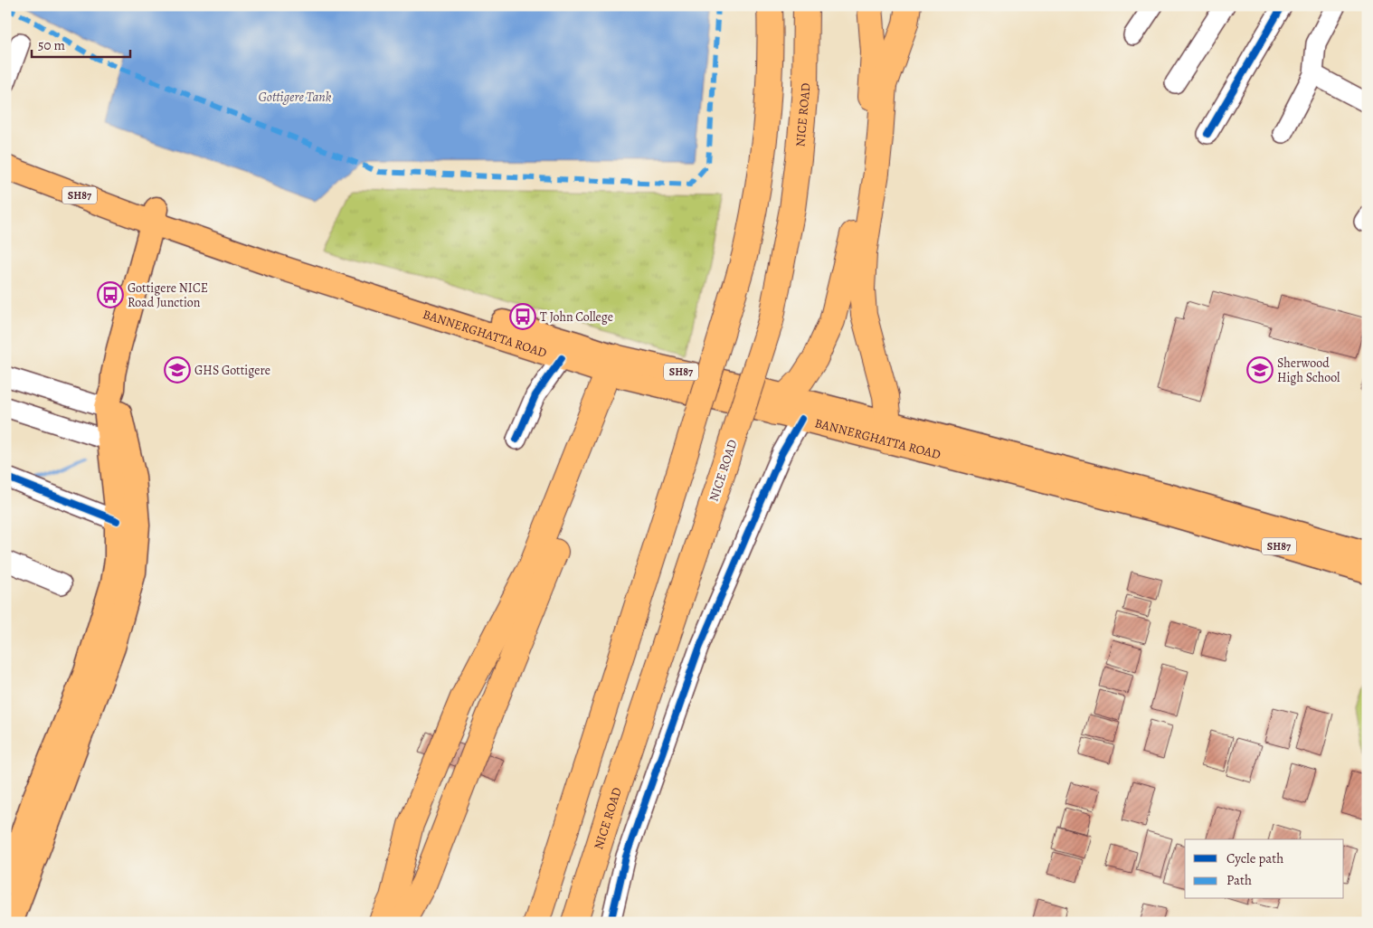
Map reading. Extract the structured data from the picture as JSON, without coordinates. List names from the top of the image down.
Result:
{
  "streets": {
    "highway": ["NICE ROAD"],
    "main road": ["SH87", "BANNERGHATTA ROAD"]
  },
  "water": ["Gottigere Tank"],
  "places": {
    "bus stop": ["Gottigere NICE Road Junction", "T John College"],
    "school or university": ["GHS Gottigere", "Sherwood High School"]
  },
  "legend": ["Cycle path", "Path"],
  "scale_bar": "50 m"
}
